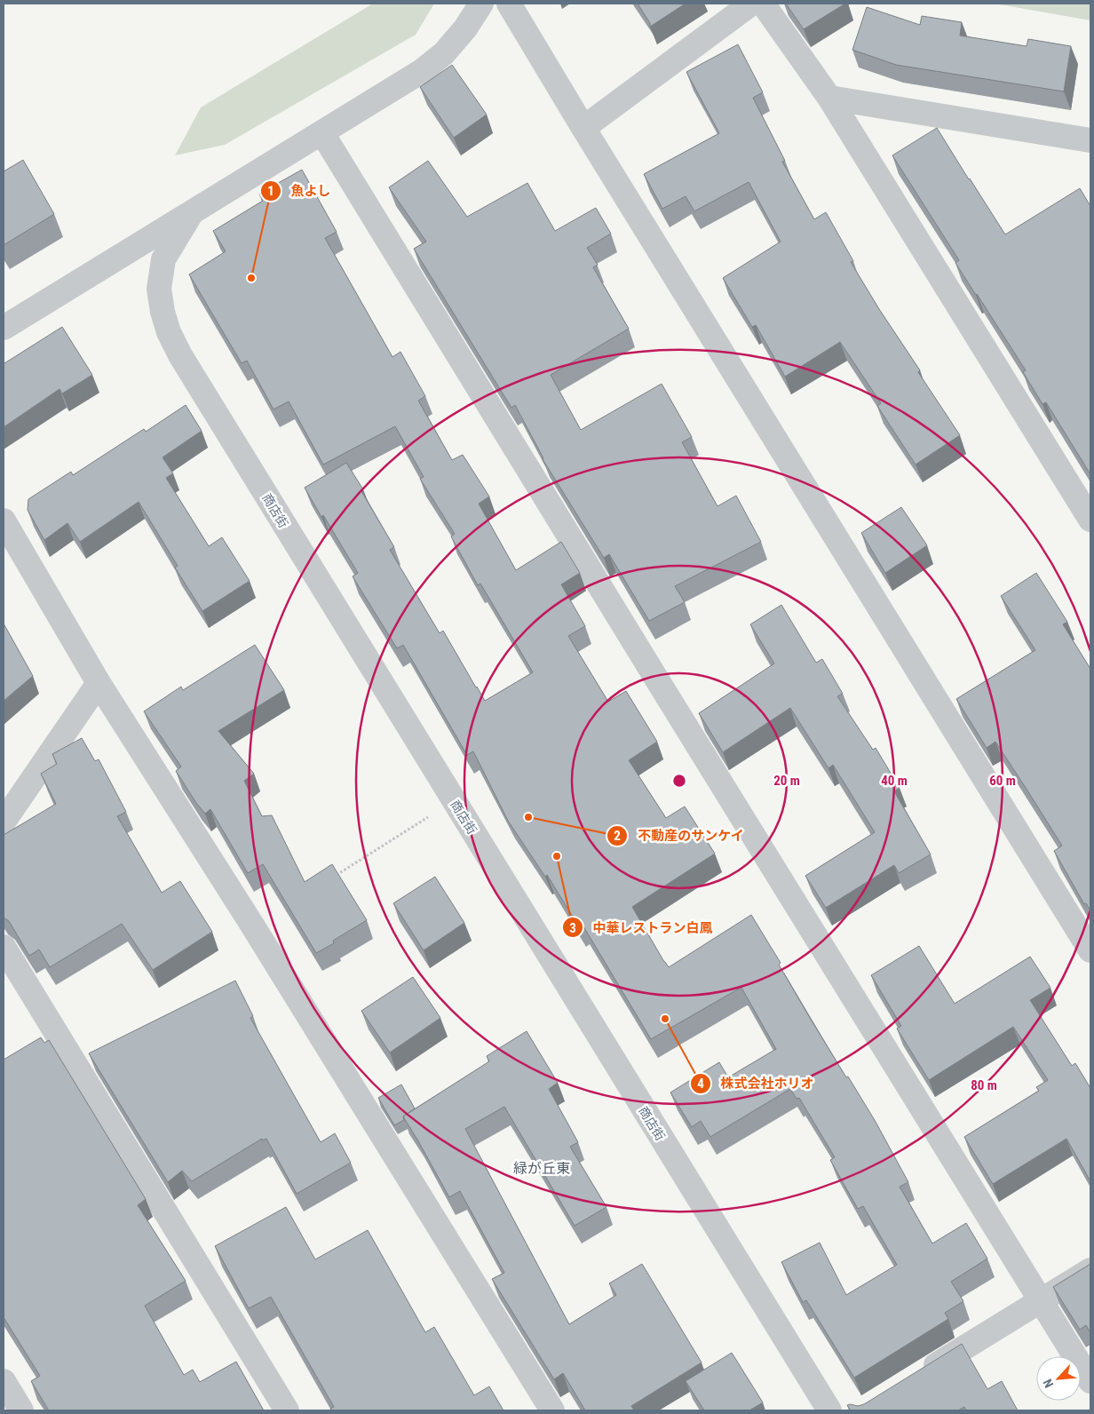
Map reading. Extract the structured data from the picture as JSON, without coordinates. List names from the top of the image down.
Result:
{
  "streets": {
    "street": ["商店街"]
  },
  "districts": ["緑が丘東"],
  "places": [
    "魚よし",
    "不動産のサンケイ",
    "中華レストラン白鳳",
    "株式会社ホリオ"
  ],
  "north": "bottom left",
  "rings": [
    "20 m",
    "40 m",
    "60 m",
    "80 m"
  ]
}
